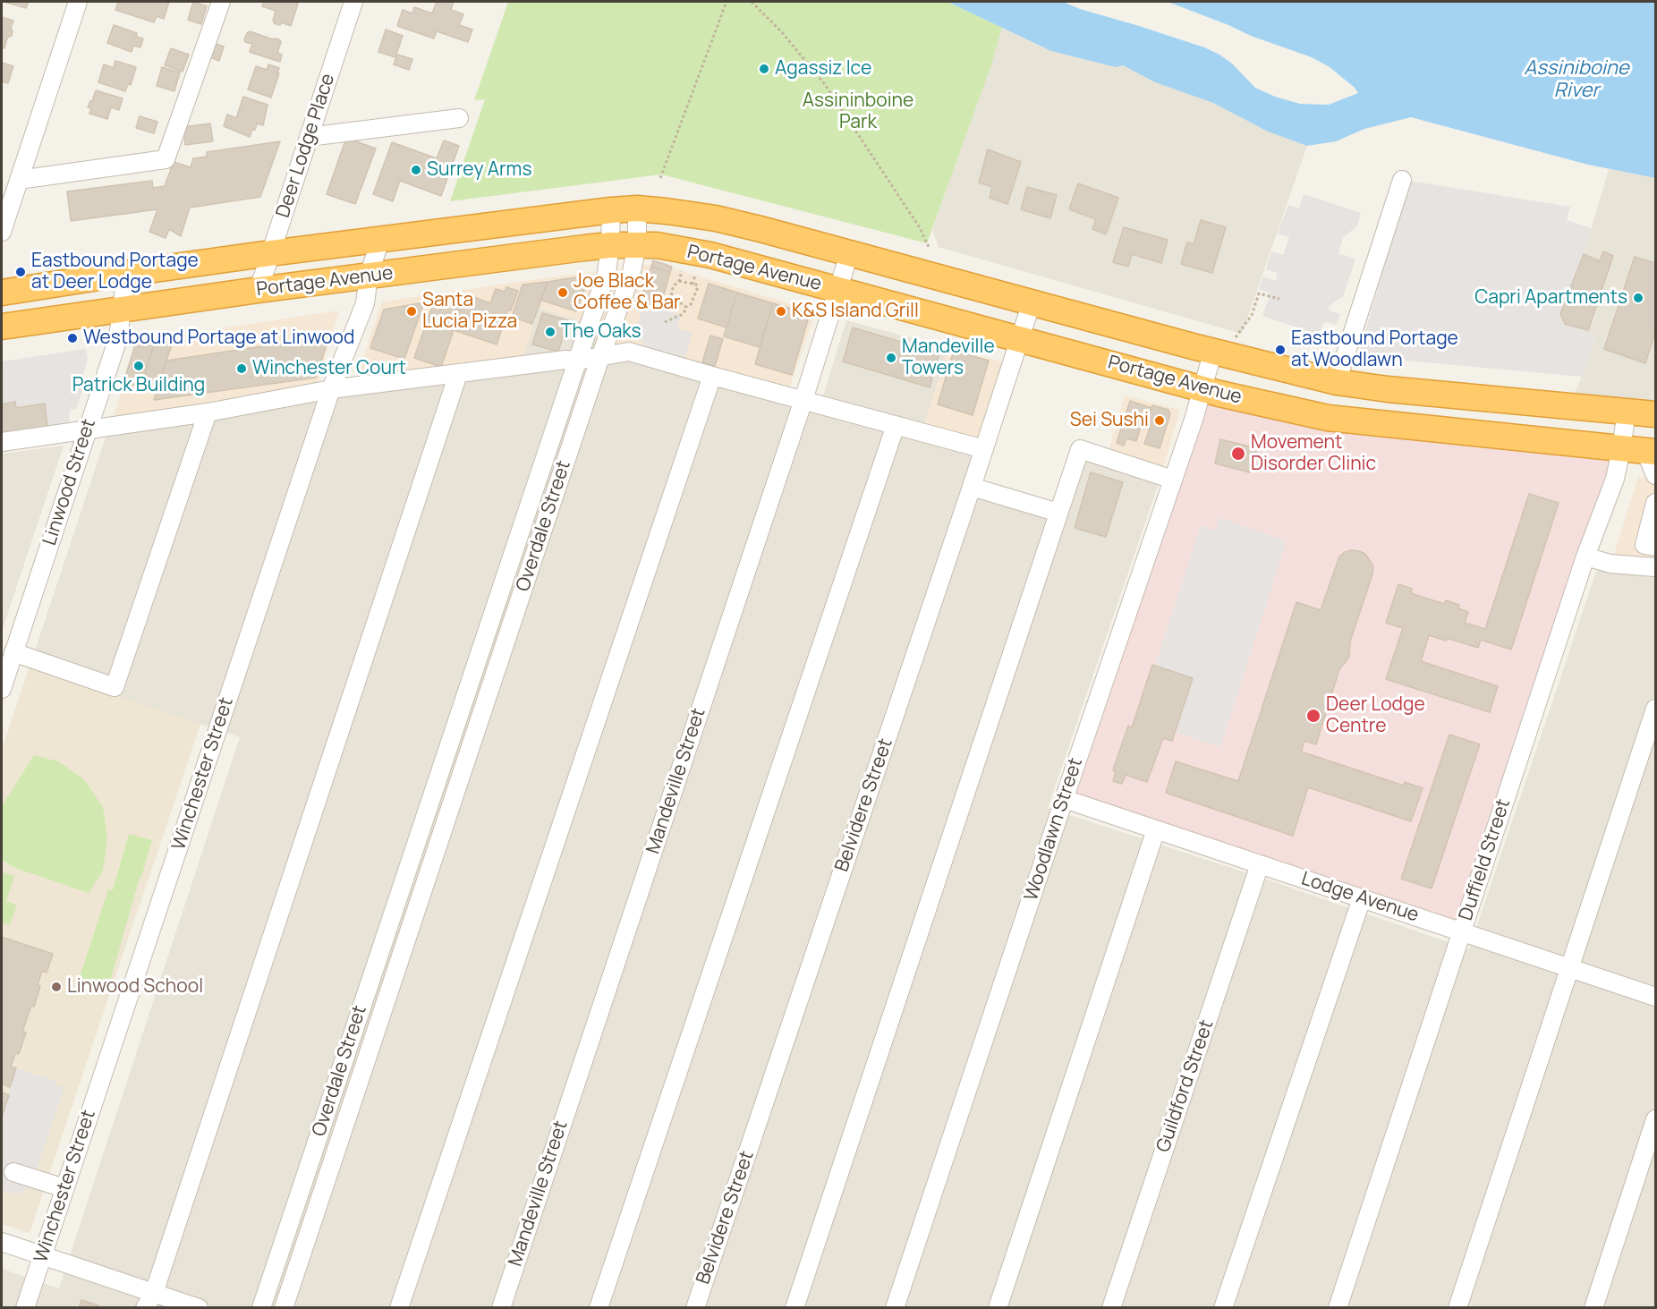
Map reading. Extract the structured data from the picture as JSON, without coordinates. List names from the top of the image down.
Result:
{
  "streets": {
    "highway": ["Portage Avenue"],
    "street": [
      "Deer Lodge Place",
      "Linwood Street",
      "Overdale Street",
      "Winchester Street",
      "Mandeville Street",
      "Belvidere Street",
      "Woodlawn Street",
      "Duffield Street",
      "Lodge Avenue",
      "Guildford Street"
    ]
  },
  "crossings": [
    ["Deer Lodge Place", "Portage Avenue"],
    ["Portage Avenue", "Linwood Street"],
    ["Portage Avenue", "Overdale Street"],
    ["Portage Avenue", "Winchester Street"],
    ["Portage Avenue", "Mandeville Street"],
    ["Portage Avenue", "Belvidere Street"],
    ["Portage Avenue", "Woodlawn Street"],
    ["Portage Avenue", "Duffield Street"],
    ["Woodlawn Street", "Lodge Avenue"],
    ["Duffield Street", "Lodge Avenue"],
    ["Lodge Avenue", "Guildford Street"]
  ],
  "water": ["Assiniboine River"],
  "parks": ["Assininboine Park"],
  "places": [
    "Agassiz Ice",
    "Surrey Arms",
    "Eastbound Portage at Deer Lodge",
    "Joe Black Coffee & Bar",
    "Capri Apartments",
    "Santa Lucia Pizza",
    "K&S Island Grill",
    "The Oaks",
    "Westbound Portage at Linwood",
    "Eastbound Portage at Woodlawn",
    "Mandeville Towers",
    "Patrick Building",
    "Winchester Court",
    "Sei Sushi",
    "Movement Disorder Clinic",
    "Deer Lodge Centre",
    "Linwood School"
  ]
}
